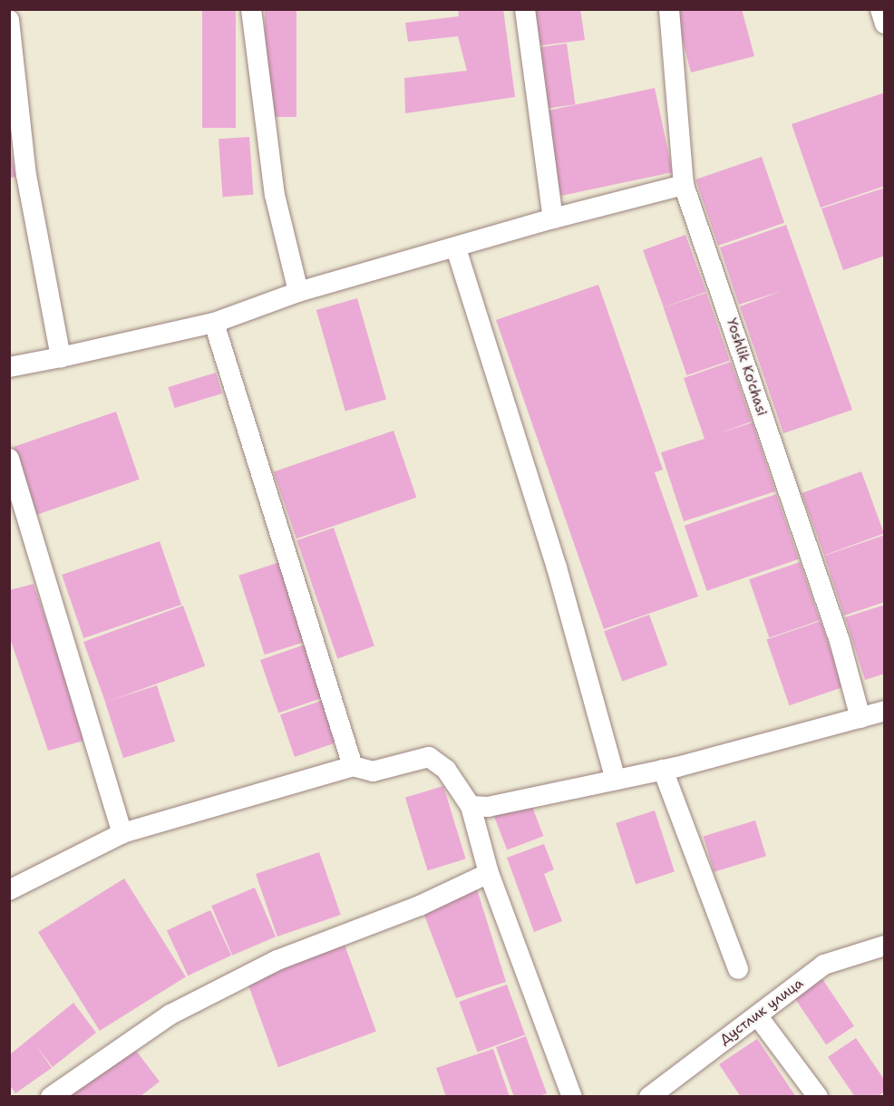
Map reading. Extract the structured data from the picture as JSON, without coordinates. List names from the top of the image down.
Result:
{
  "streets": {
    "street": ["Yoshlik Ko'chasi", "Дустлик улица"]
  }
}
